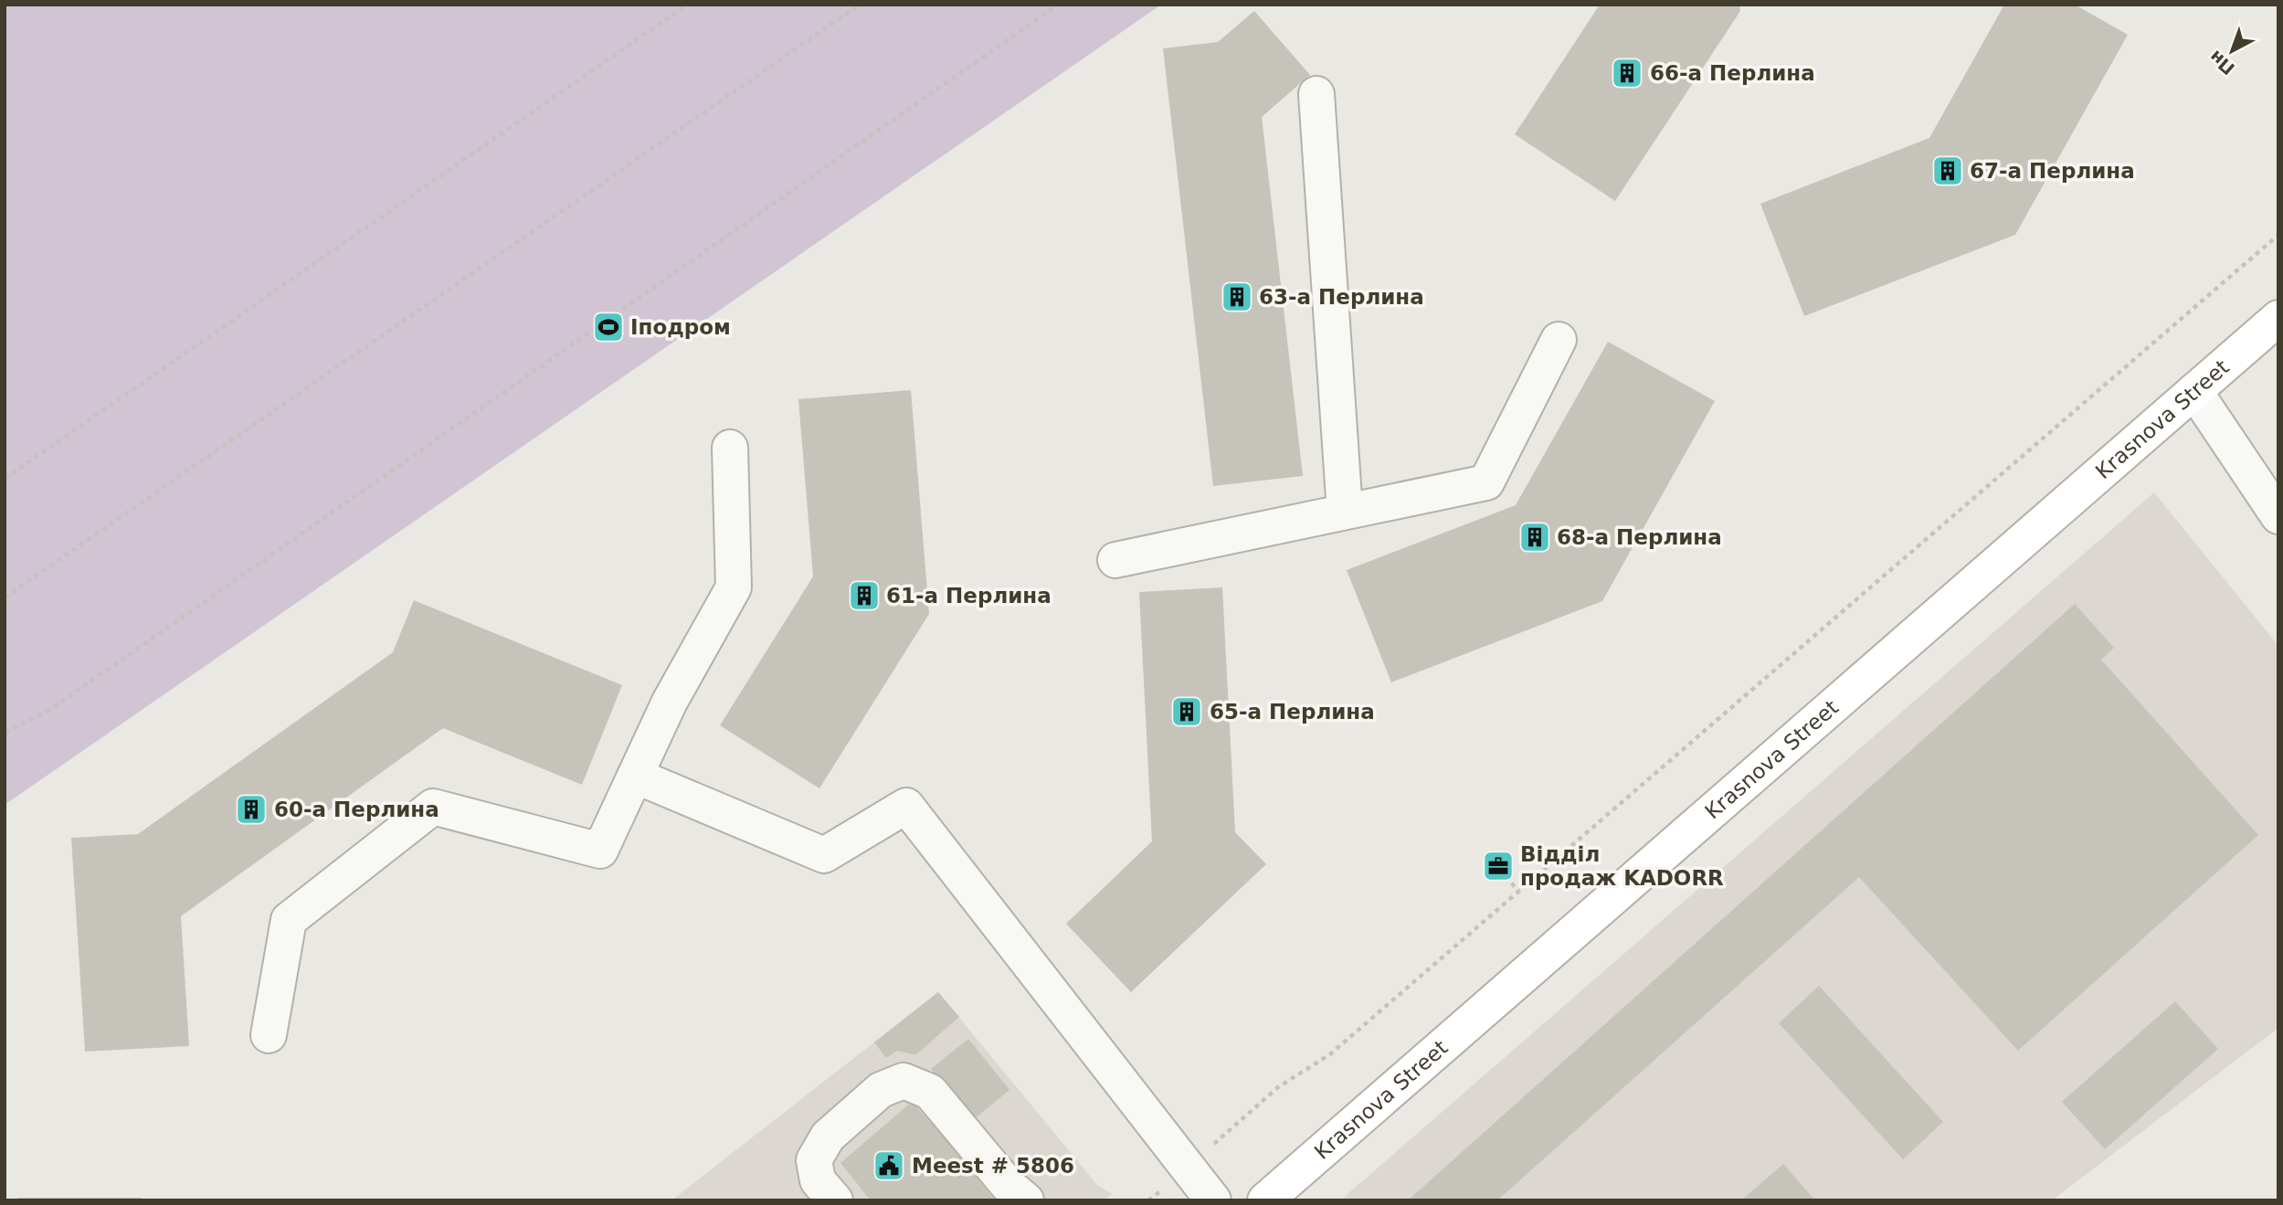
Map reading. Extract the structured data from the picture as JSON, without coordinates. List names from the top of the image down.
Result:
{
  "streets": {
    "main road": ["Krasnova Street"]
  },
  "places": {
    "building": [
      "66-а Перлина",
      "67-а Перлина",
      "63-а Перлина",
      "68-а Перлина",
      "61-а Перлина",
      "65-а Перлина",
      "60-а Перлина"
    ],
    "sports": ["Іподром"],
    "office": ["Відділ продаж KADORR"],
    "public building": ["Meest # 5806"]
  },
  "north": "bottom left"
}
